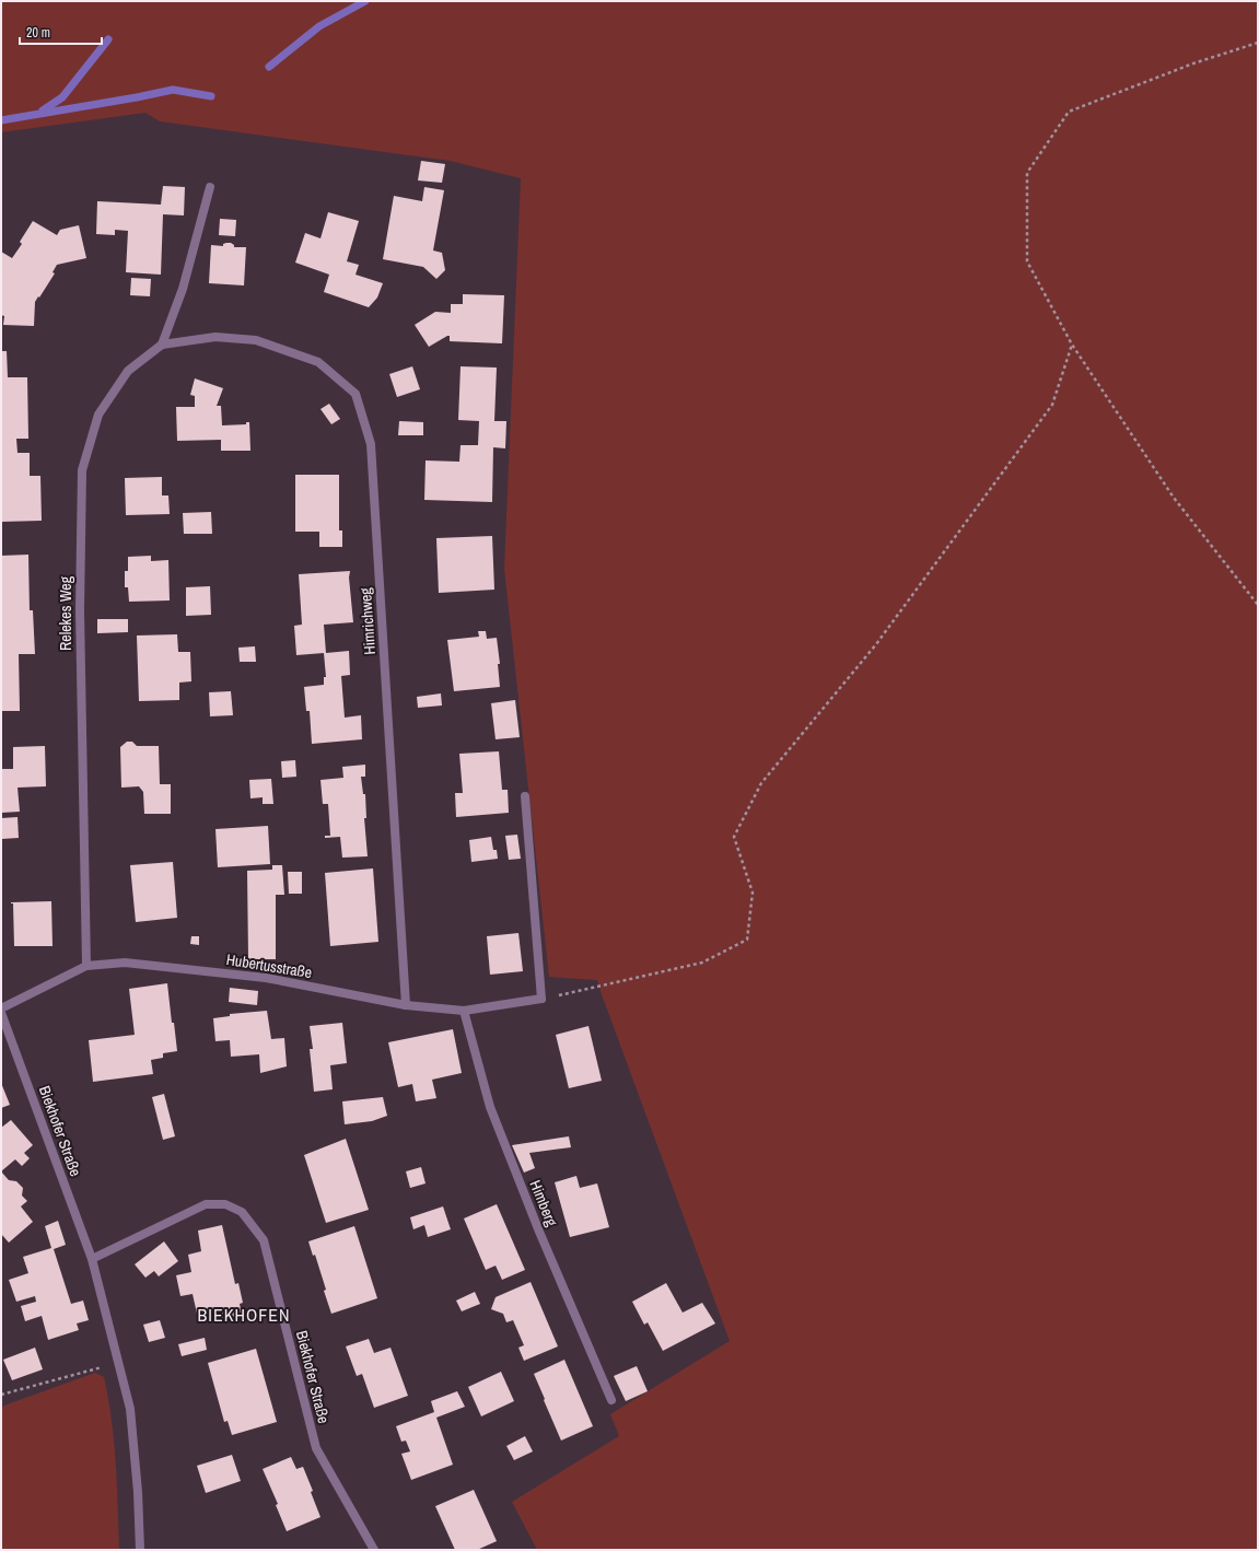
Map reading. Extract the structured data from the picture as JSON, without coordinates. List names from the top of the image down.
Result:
{
  "streets": {
    "street": [
      "Relekes Weg",
      "Himrichweg",
      "Hubertusstraße",
      "Biekhofer Straße",
      "Himberg"
    ]
  },
  "crossings": [
    ["Relekes Weg", "Himrichweg"],
    ["Relekes Weg", "Hubertusstraße"],
    ["Himrichweg", "Hubertusstraße"],
    ["Hubertusstraße", "Himberg"]
  ],
  "districts": ["BIEKHOFEN"],
  "scale_bar": "20 m"
}
